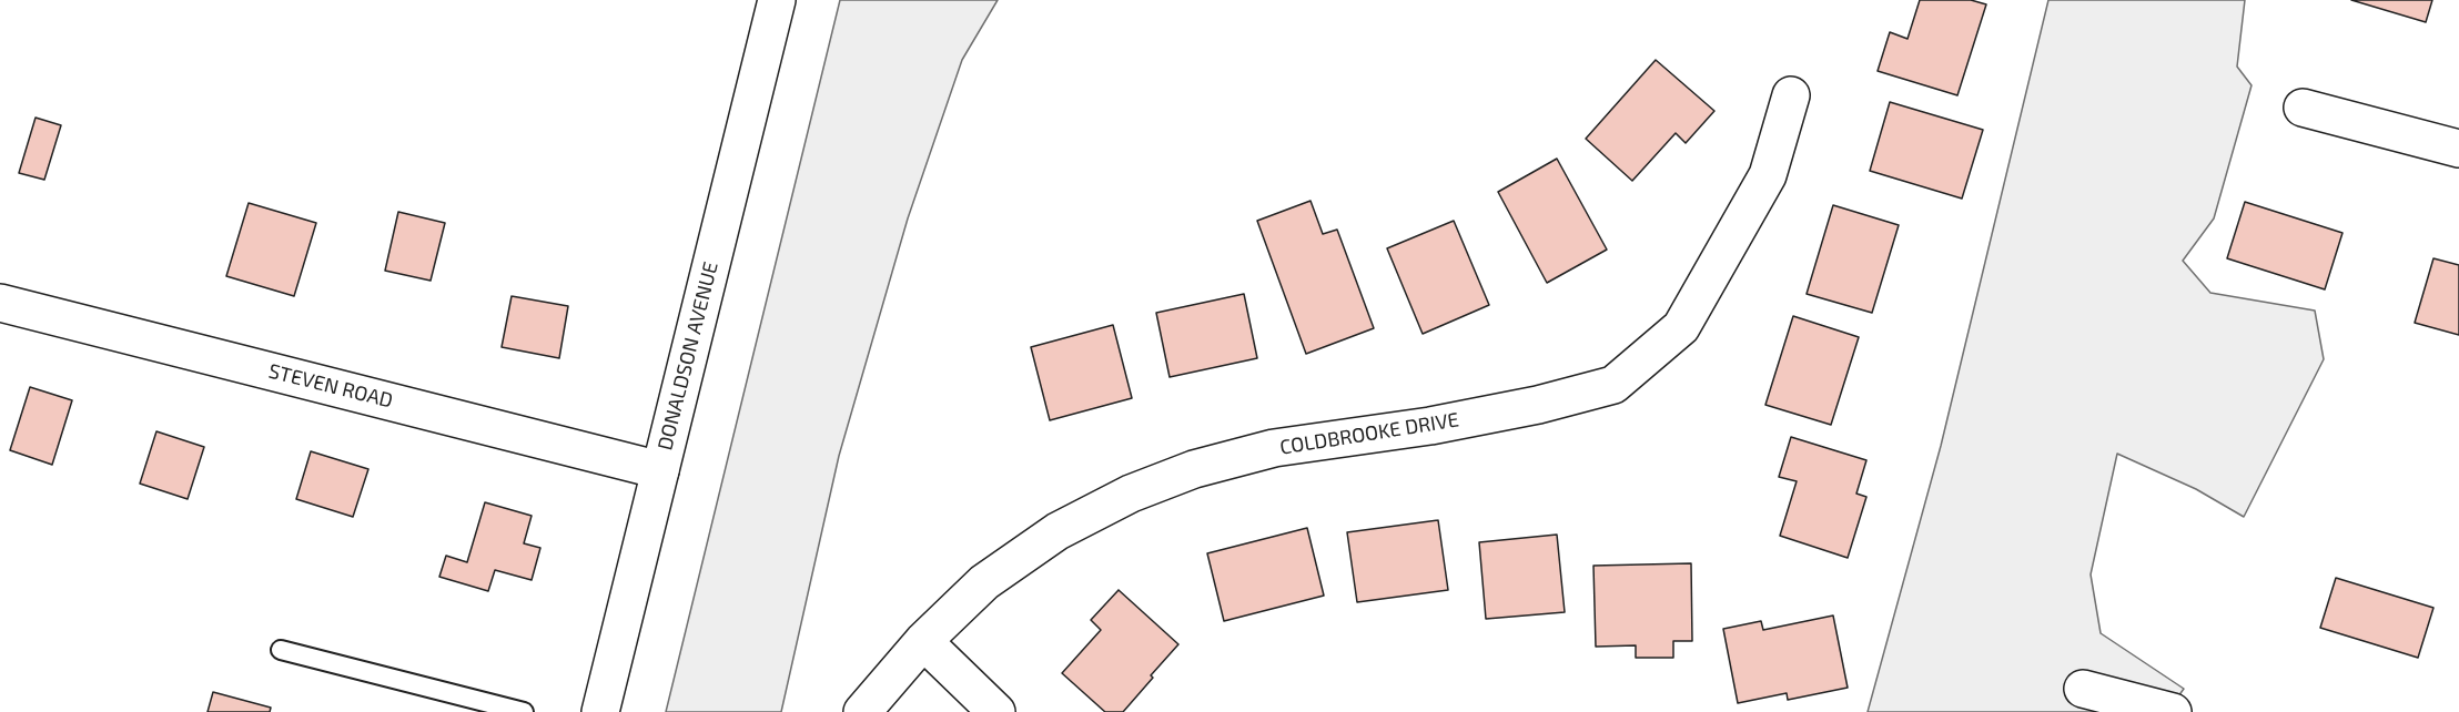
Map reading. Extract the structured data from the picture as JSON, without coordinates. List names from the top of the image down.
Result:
{
  "streets": {
    "street": ["DONALDSON AVENUE", "STEVEN ROAD", "COLDBROOKE DRIVE"]
  },
  "crossings": [
    ["DONALDSON AVENUE", "STEVEN ROAD"]
  ]
}
